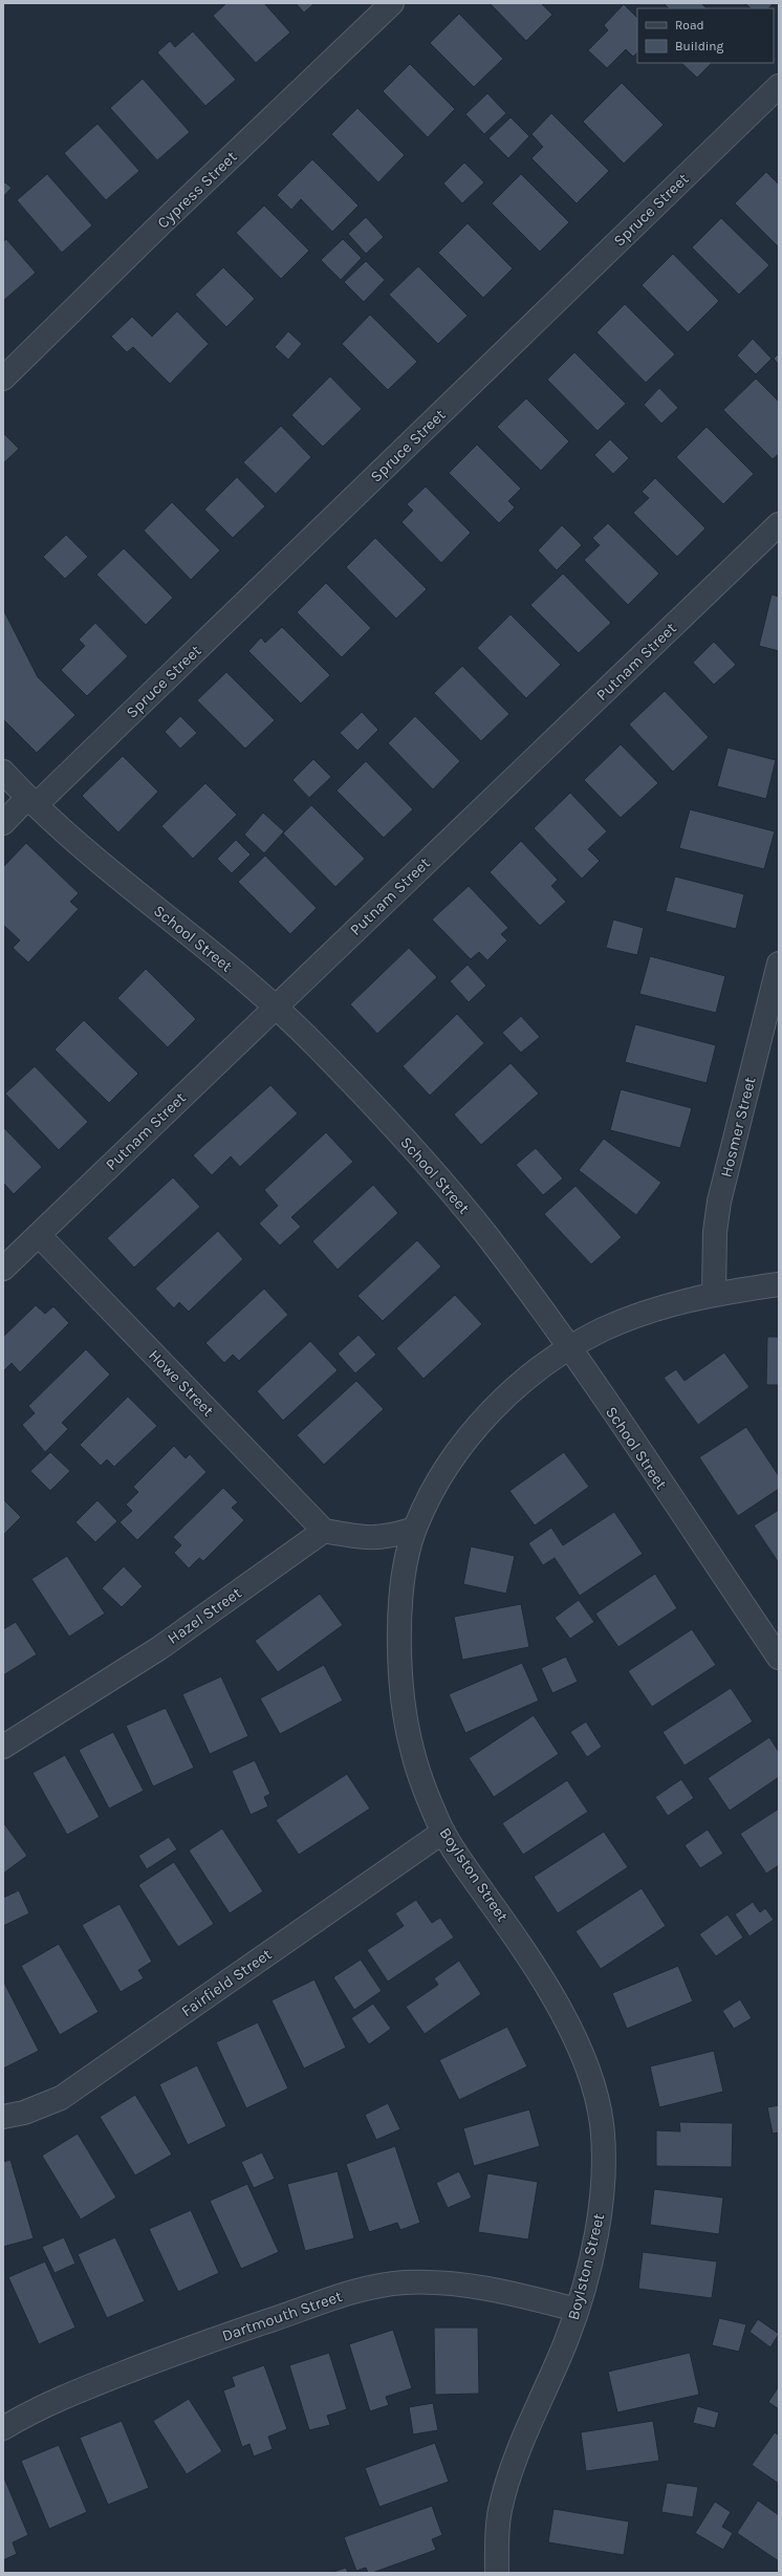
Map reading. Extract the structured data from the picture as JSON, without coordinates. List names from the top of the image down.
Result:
{
  "streets": {
    "street": [
      "Cypress Street",
      "Spruce Street",
      "Putnam Street",
      "School Street",
      "Hosmer Street",
      "Howe Street",
      "Hazel Street",
      "Boylston Street",
      "Fairfield Street",
      "Dartmouth Street"
    ]
  },
  "crossings": [
    ["Spruce Street", "School Street"],
    ["Putnam Street", "School Street"],
    ["Putnam Street", "Howe Street"],
    ["School Street", "Boylston Street"],
    ["Hosmer Street", "Boylston Street"],
    ["Howe Street", "Hazel Street"],
    ["Boylston Street", "Fairfield Street"],
    ["Boylston Street", "Dartmouth Street"]
  ],
  "legend": ["Road", "Building"]
}
